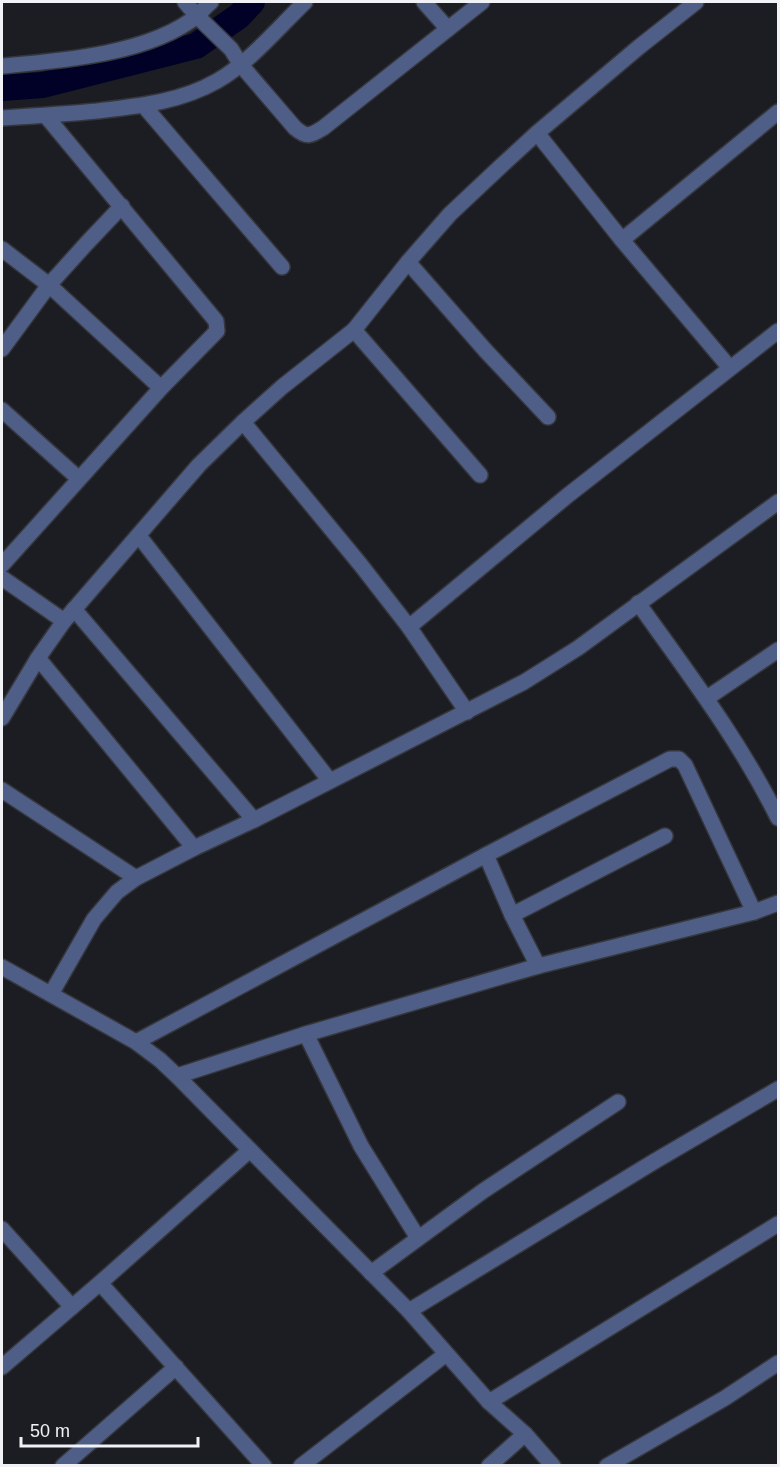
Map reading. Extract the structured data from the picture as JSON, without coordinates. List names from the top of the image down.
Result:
{
  "scale_bar": "50 m"
}
